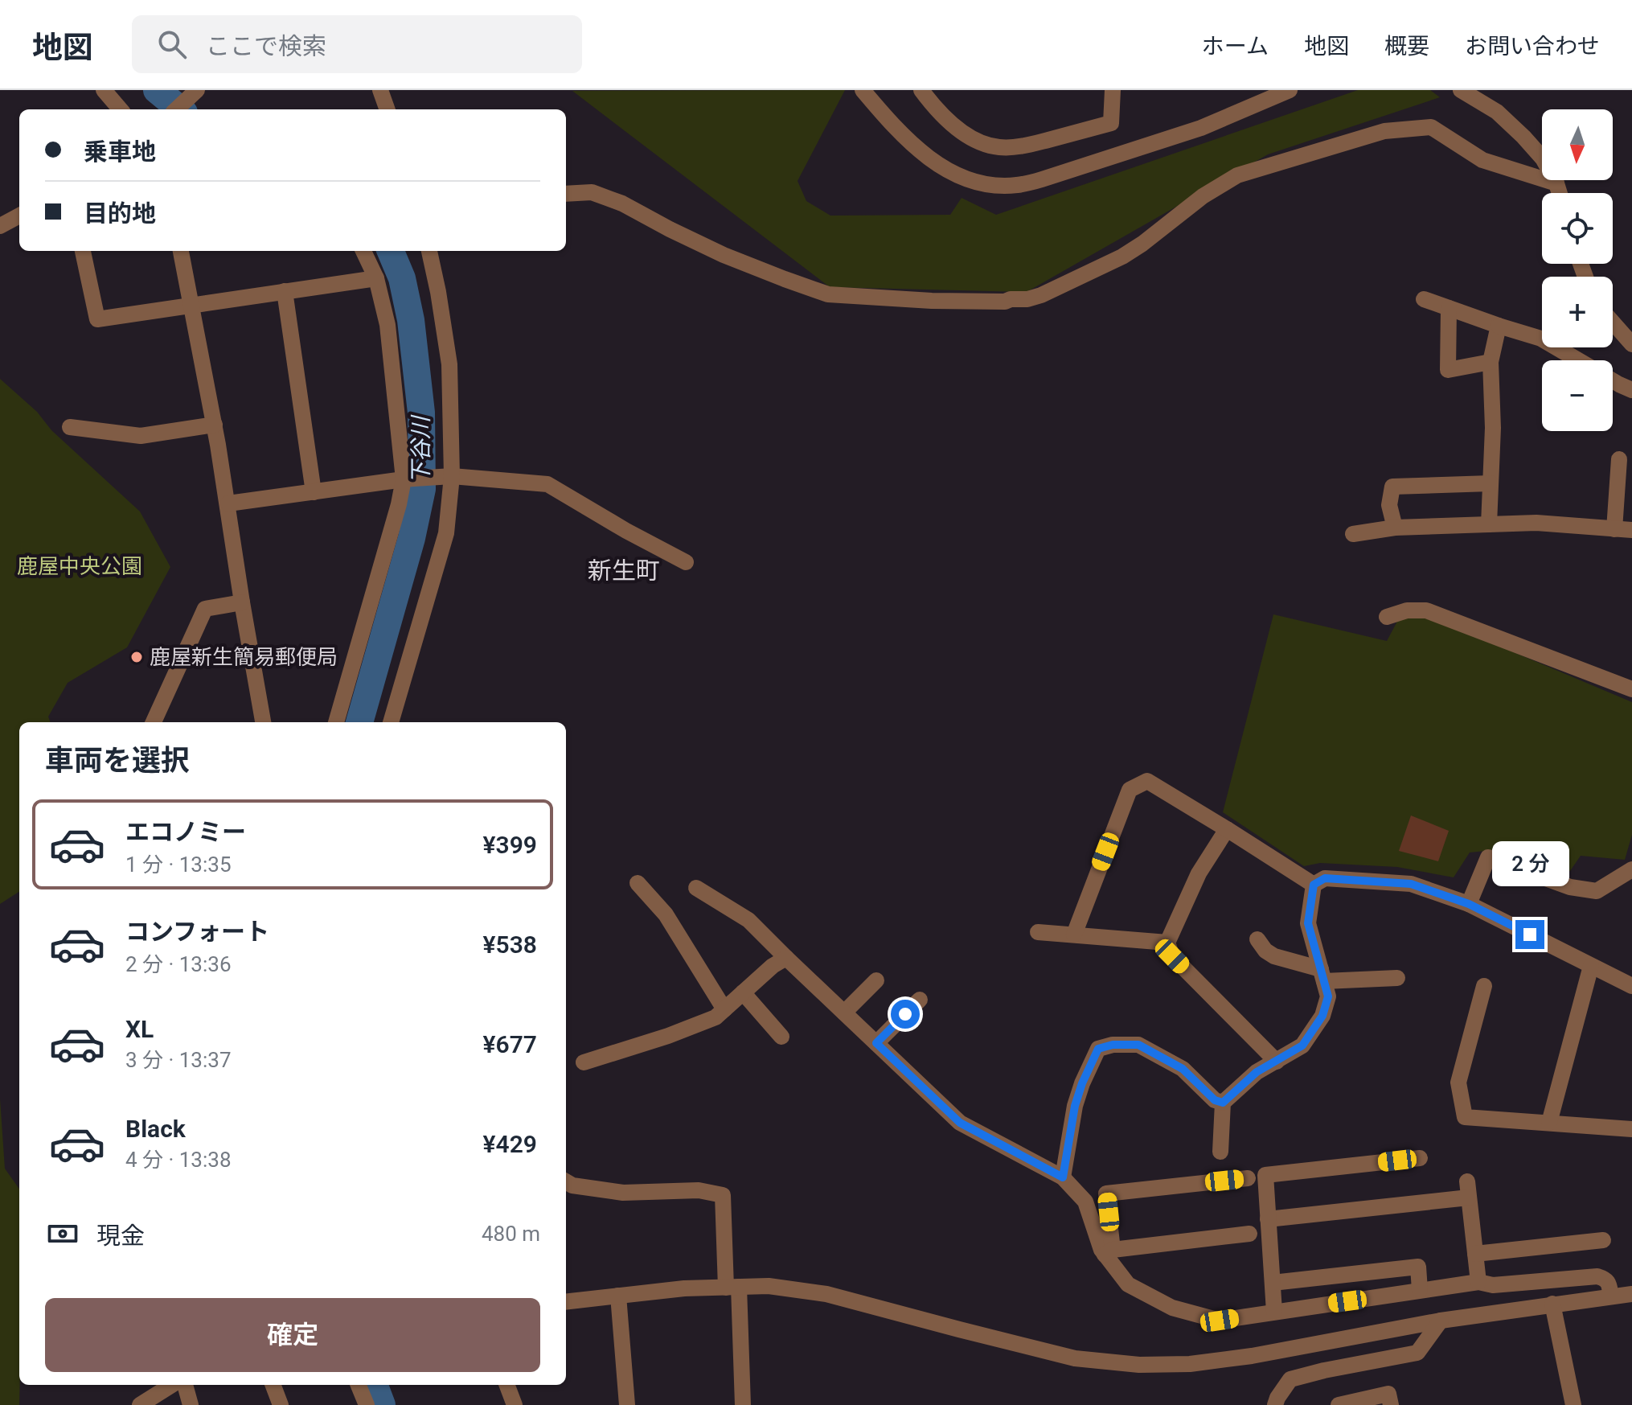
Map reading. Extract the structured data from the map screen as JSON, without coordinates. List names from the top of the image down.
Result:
{
  "districts": ["新生町"],
  "water": ["下谷川"],
  "parks": ["鹿屋中央公園"],
  "places": ["鹿屋新生簡易郵便局"],
  "north": "bottom",
  "page": {
    "header": "地図",
    "search": "ここで検索",
    "nav": [
      "ホーム",
      "地図",
      "概要",
      "お問い合わせ"
    ],
    "map_buttons": ["+", "−"],
    "banner": ["乗車地", "目的地"],
    "heading": "車両を選択",
    "list": [
      {
        "name": "エコノミー",
        "note": "1 分 · 13:35",
        "value": "¥399"
      },
      {
        "name": "コンフォート",
        "note": "2 分 · 13:36",
        "value": "¥538"
      },
      {
        "name": "XL",
        "note": "3 分 · 13:37",
        "value": "¥677"
      },
      {
        "name": "Black",
        "note": "4 分 · 13:38",
        "value": "¥429"
      }
    ],
    "bubble": "2 分",
    "pay": ["現金", "480 m"],
    "buttons": "確定"
  }
}
